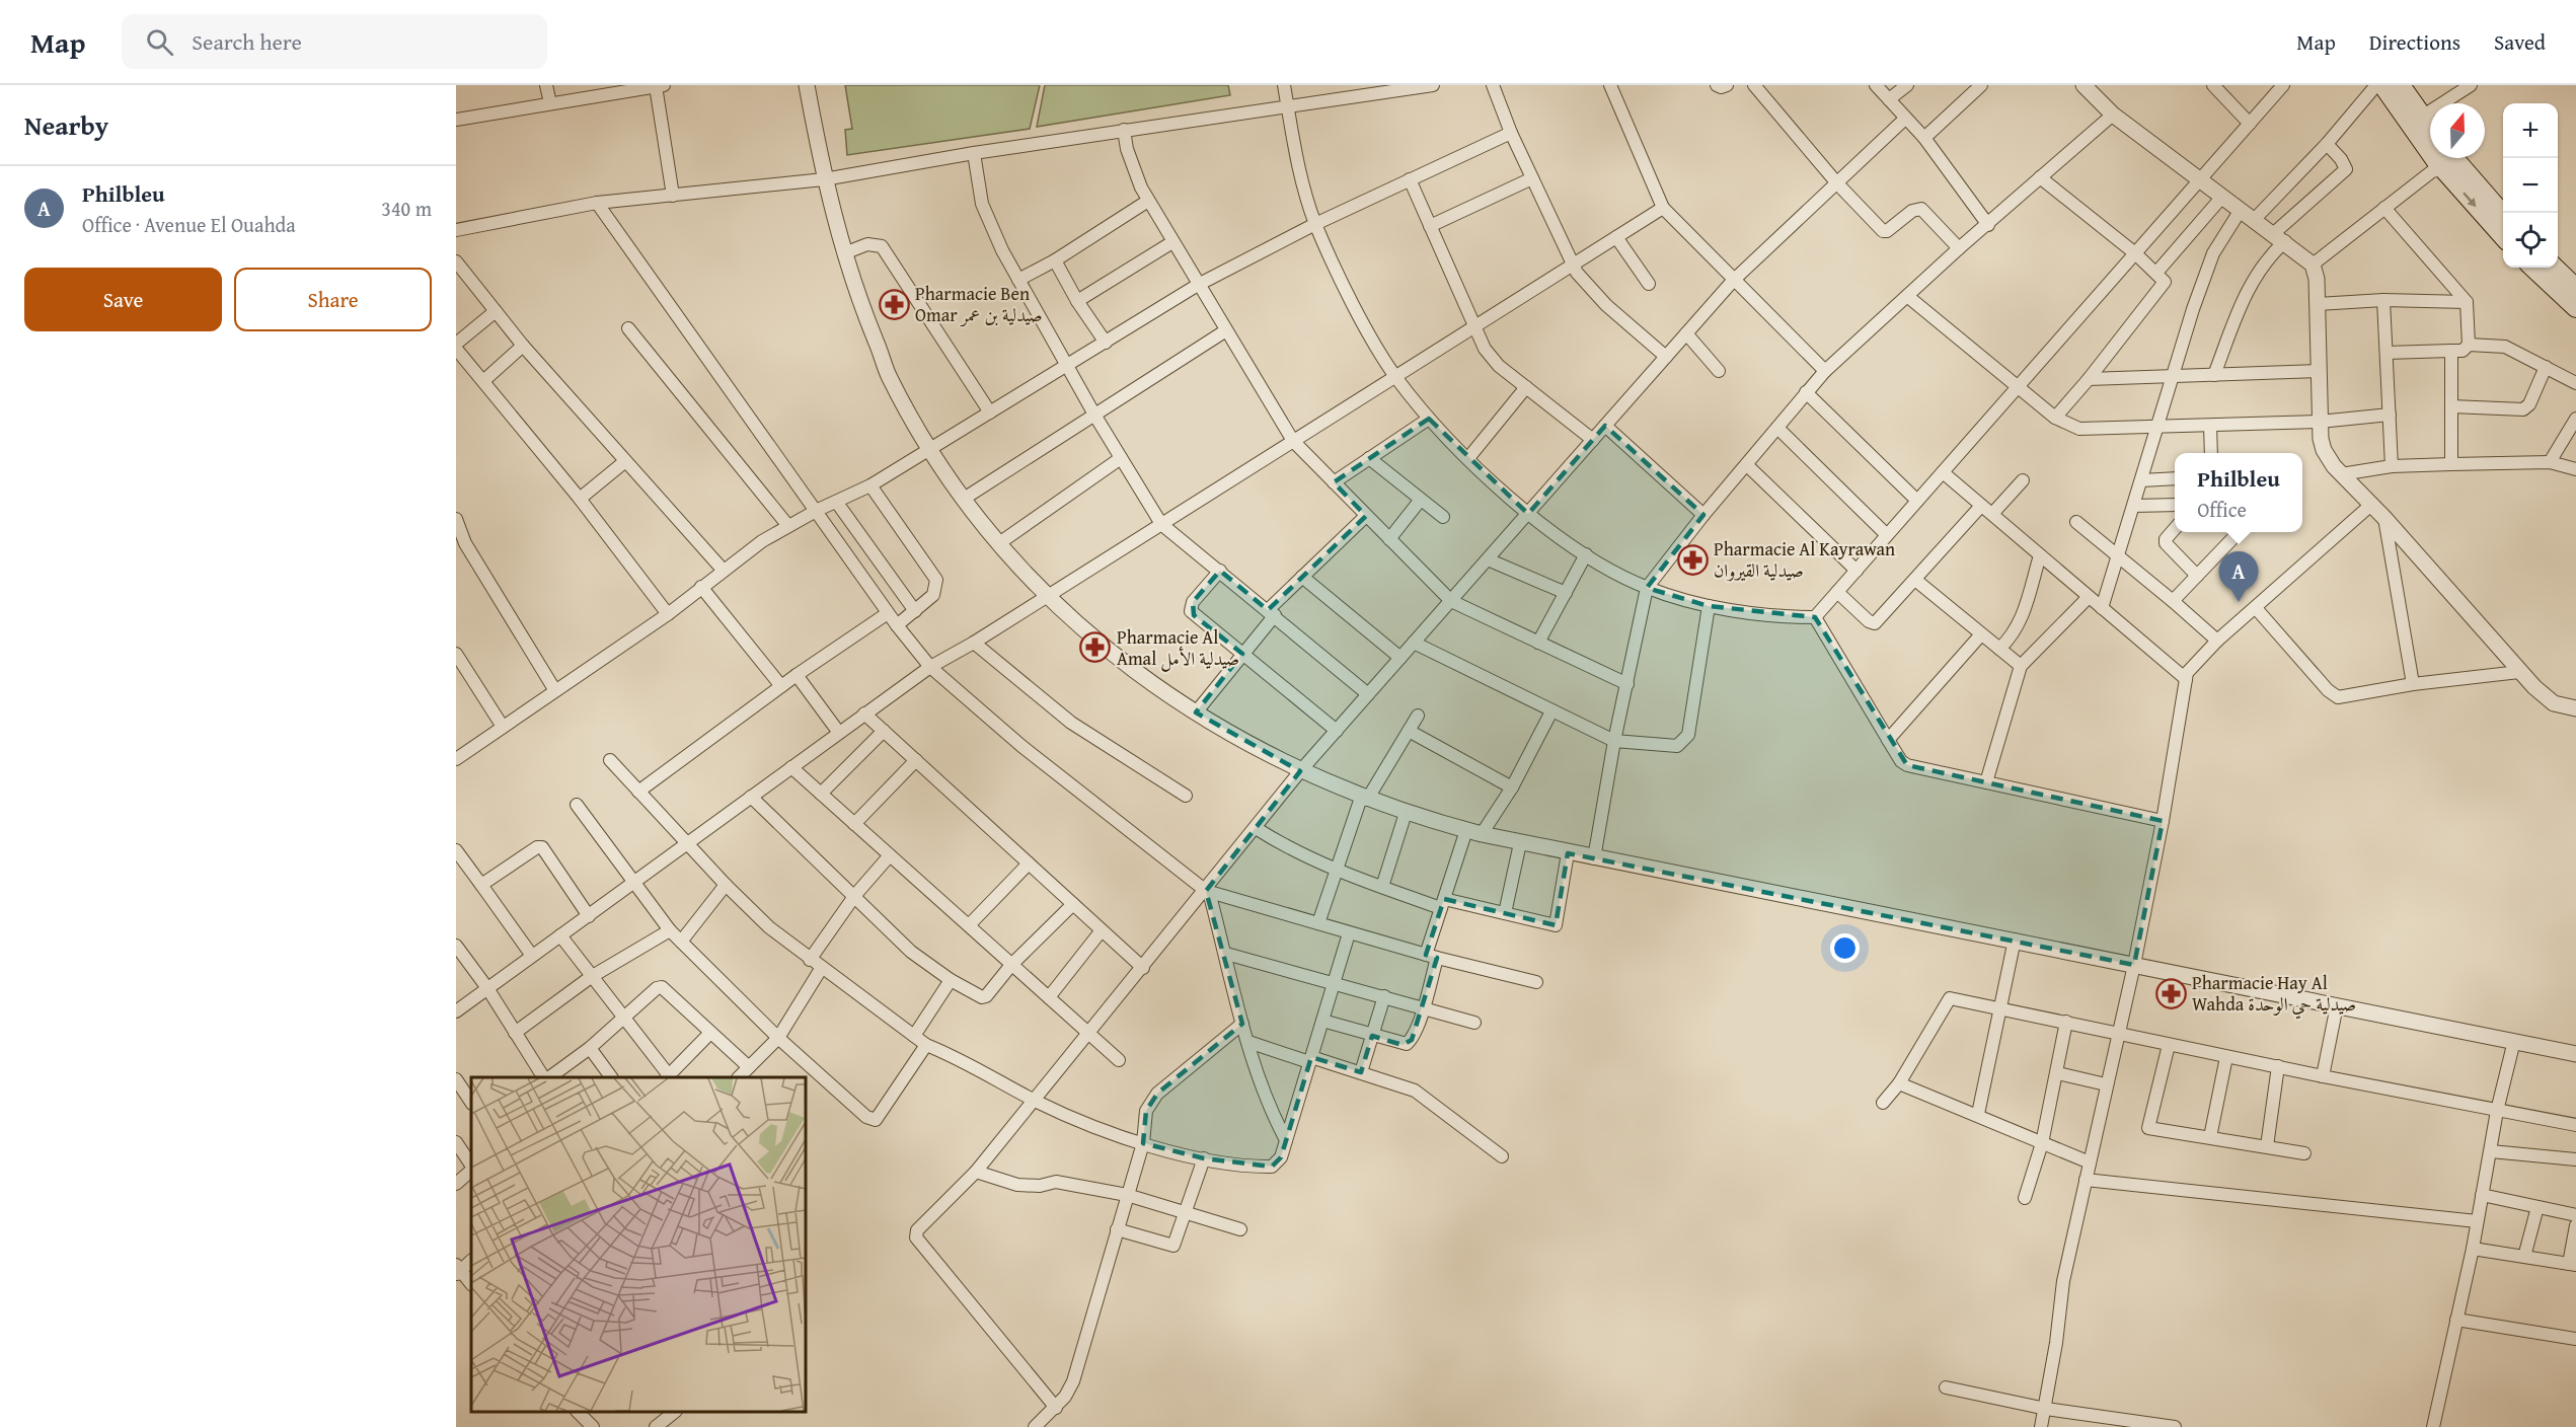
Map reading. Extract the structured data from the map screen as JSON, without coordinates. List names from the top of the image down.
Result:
{
  "places": {
    "pharmacy": [
      "Pharmacie Ben Omar صيدلية بن عمر",
      "Pharmacie Al Kayrawan صيدلية القيروان",
      "Pharmacie Al Amal صيدلية الأمل",
      "Pharmacie Hay Al Wahda صيدلية حي الوحدة"
    ]
  },
  "north": "top",
  "page": {
    "header": "Map",
    "search": "Search here",
    "nav": ["Map", "Directions", "Saved"],
    "heading": "Nearby",
    "map_buttons": ["+", "−"],
    "list": [
      {
        "mark": "A",
        "name": "Philbleu",
        "note": "Office · Avenue El Ouahda",
        "value": "340 m"
      }
    ],
    "buttons": ["Save", "Share"],
    "popup": ["Philbleu", "Office"],
    "pins": "A"
  }
}
